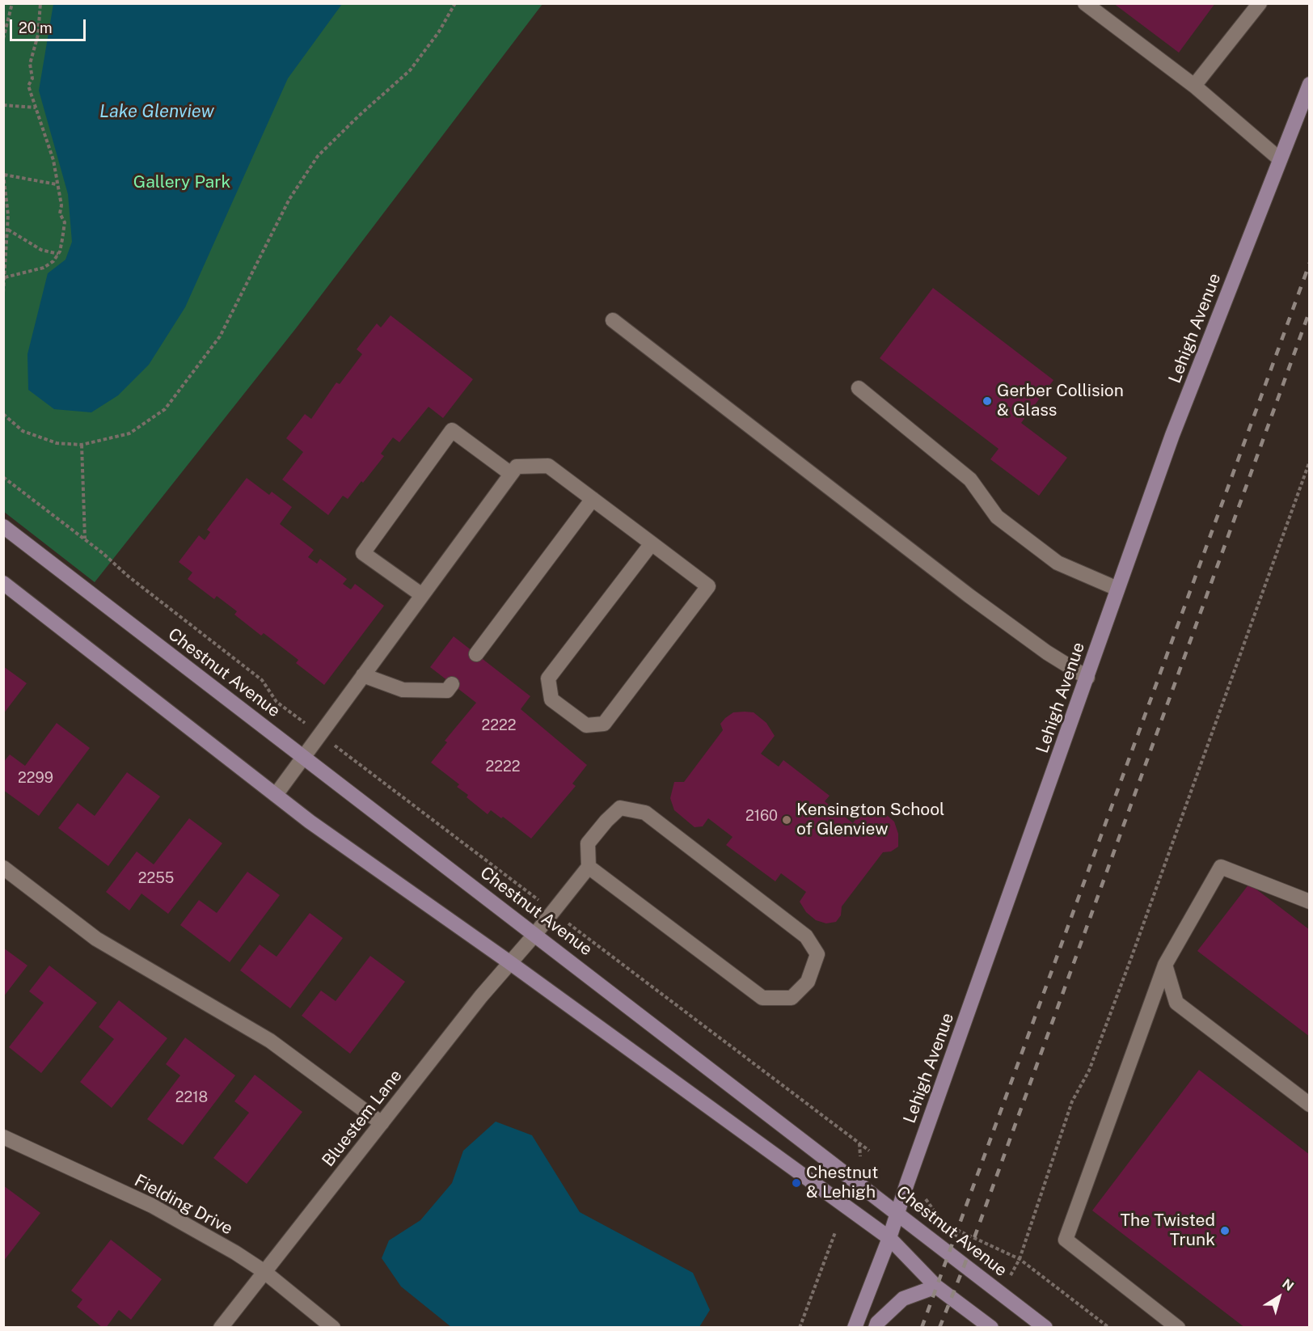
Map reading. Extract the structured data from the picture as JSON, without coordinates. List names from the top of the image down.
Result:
{
  "streets": {
    "street": [
      "Lehigh Avenue",
      "Chestnut Avenue",
      "Bluestem Lane",
      "Fielding Drive"
    ]
  },
  "crossings": [
    ["Lehigh Avenue", "Chestnut Avenue"],
    ["Chestnut Avenue", "Bluestem Lane"],
    ["Bluestem Lane", "Fielding Drive"]
  ],
  "water": ["Lake Glenview"],
  "parks": ["Gallery Park"],
  "places": [
    "Gerber Collision & Glass",
    "Kensington School of Glenview",
    "Chestnut & Lehigh",
    "The Twisted Trunk"
  ],
  "house_numbers": [
    "2222",
    "2222",
    "2299",
    "2160",
    "2255",
    "2218"
  ],
  "scale_bar": "20 m",
  "north": "top right"
}
